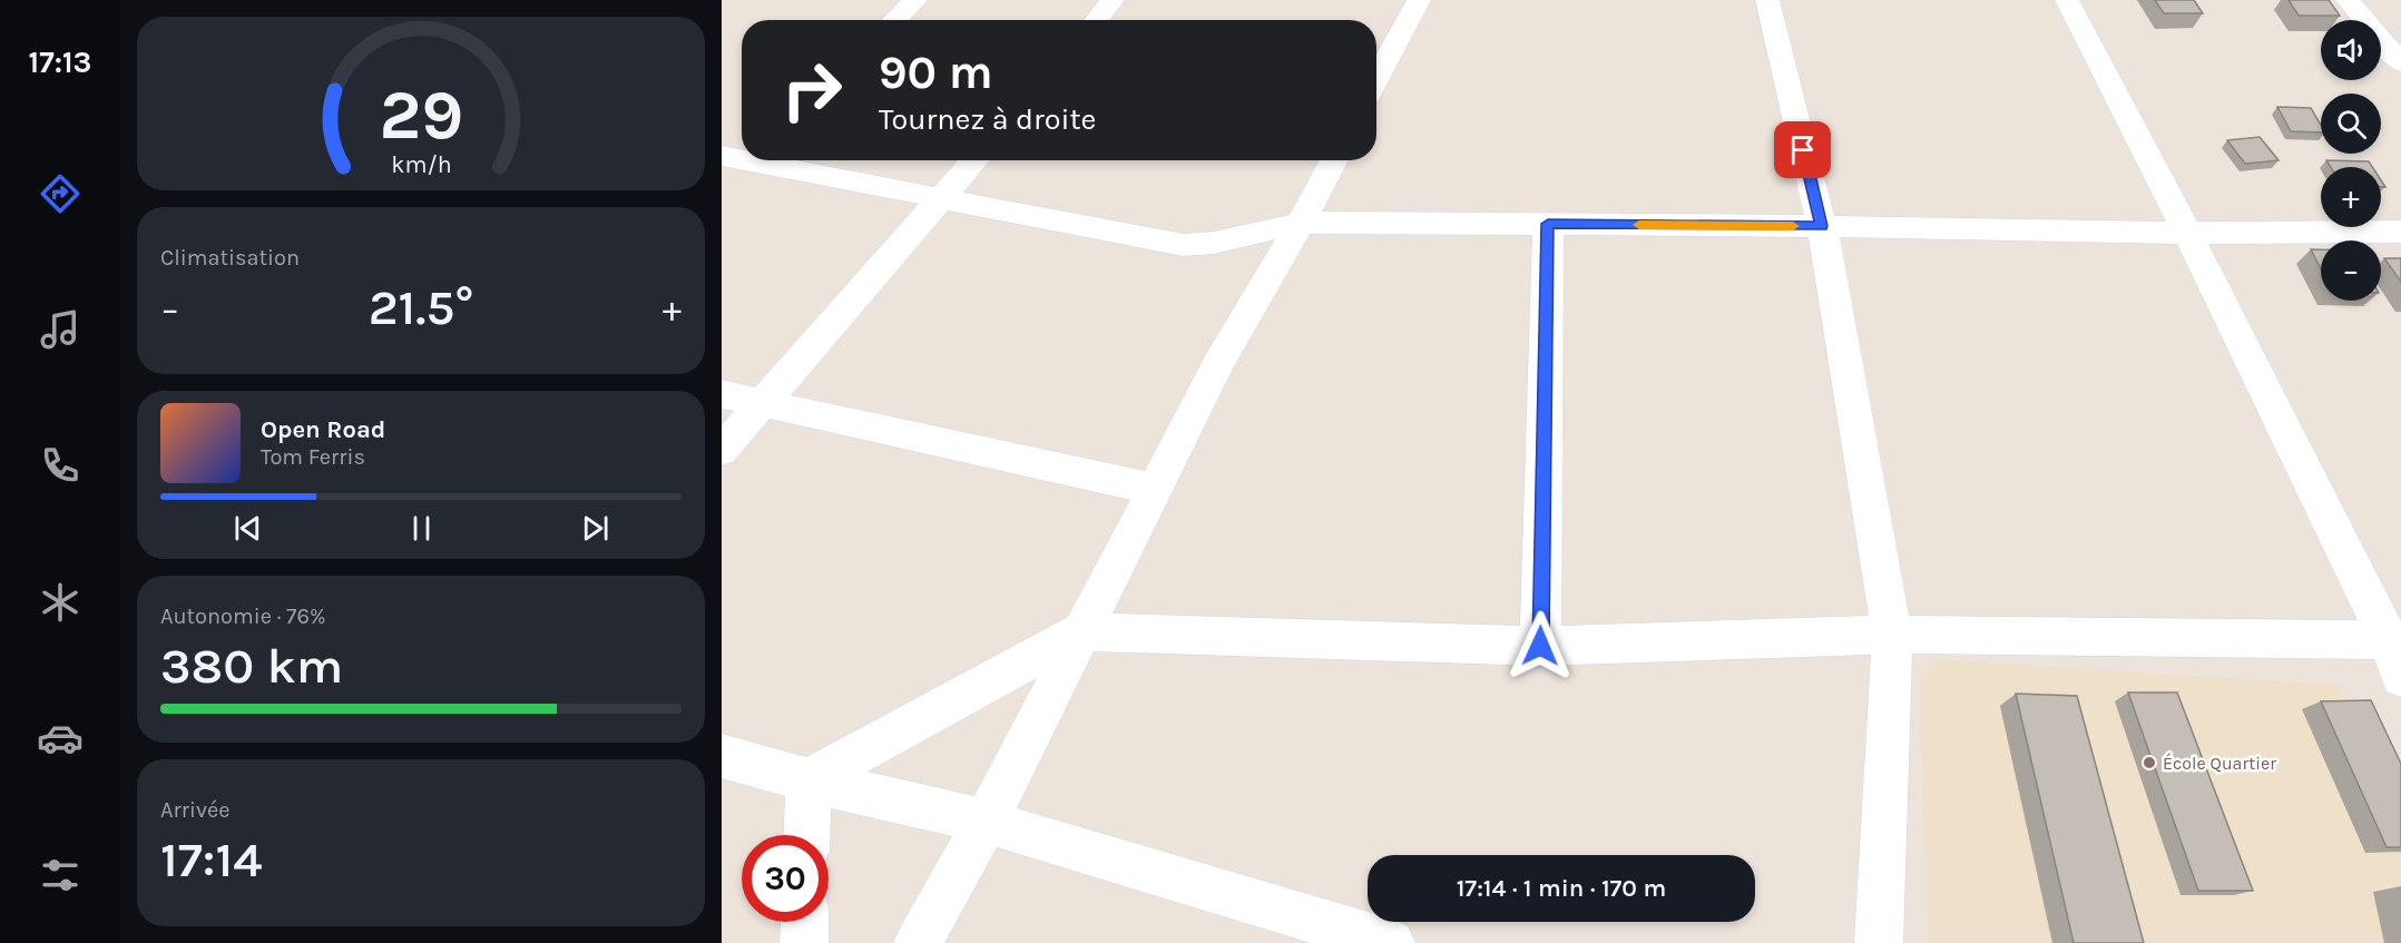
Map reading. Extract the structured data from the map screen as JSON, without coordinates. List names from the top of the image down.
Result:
{
  "places": ["École Quartier"],
  "page": {
    "tabs": "17:13",
    "map_buttons": ["+", "−"],
    "turn": ["90 m", "Tournez à droite"],
    "tile": [
      "Climatisation",
      ["Autonomie · 76%", "380 km"],
      ["Arrivée", "17:14"]
    ],
    "heat": ["−", "21.5°", "+"],
    "song": ["Open Road", "Tom Ferris"],
    "limit": "30",
    "trip": "17:14 · 1 min · 170 m",
    "gauge": ["29", "km/h"]
  }
}
